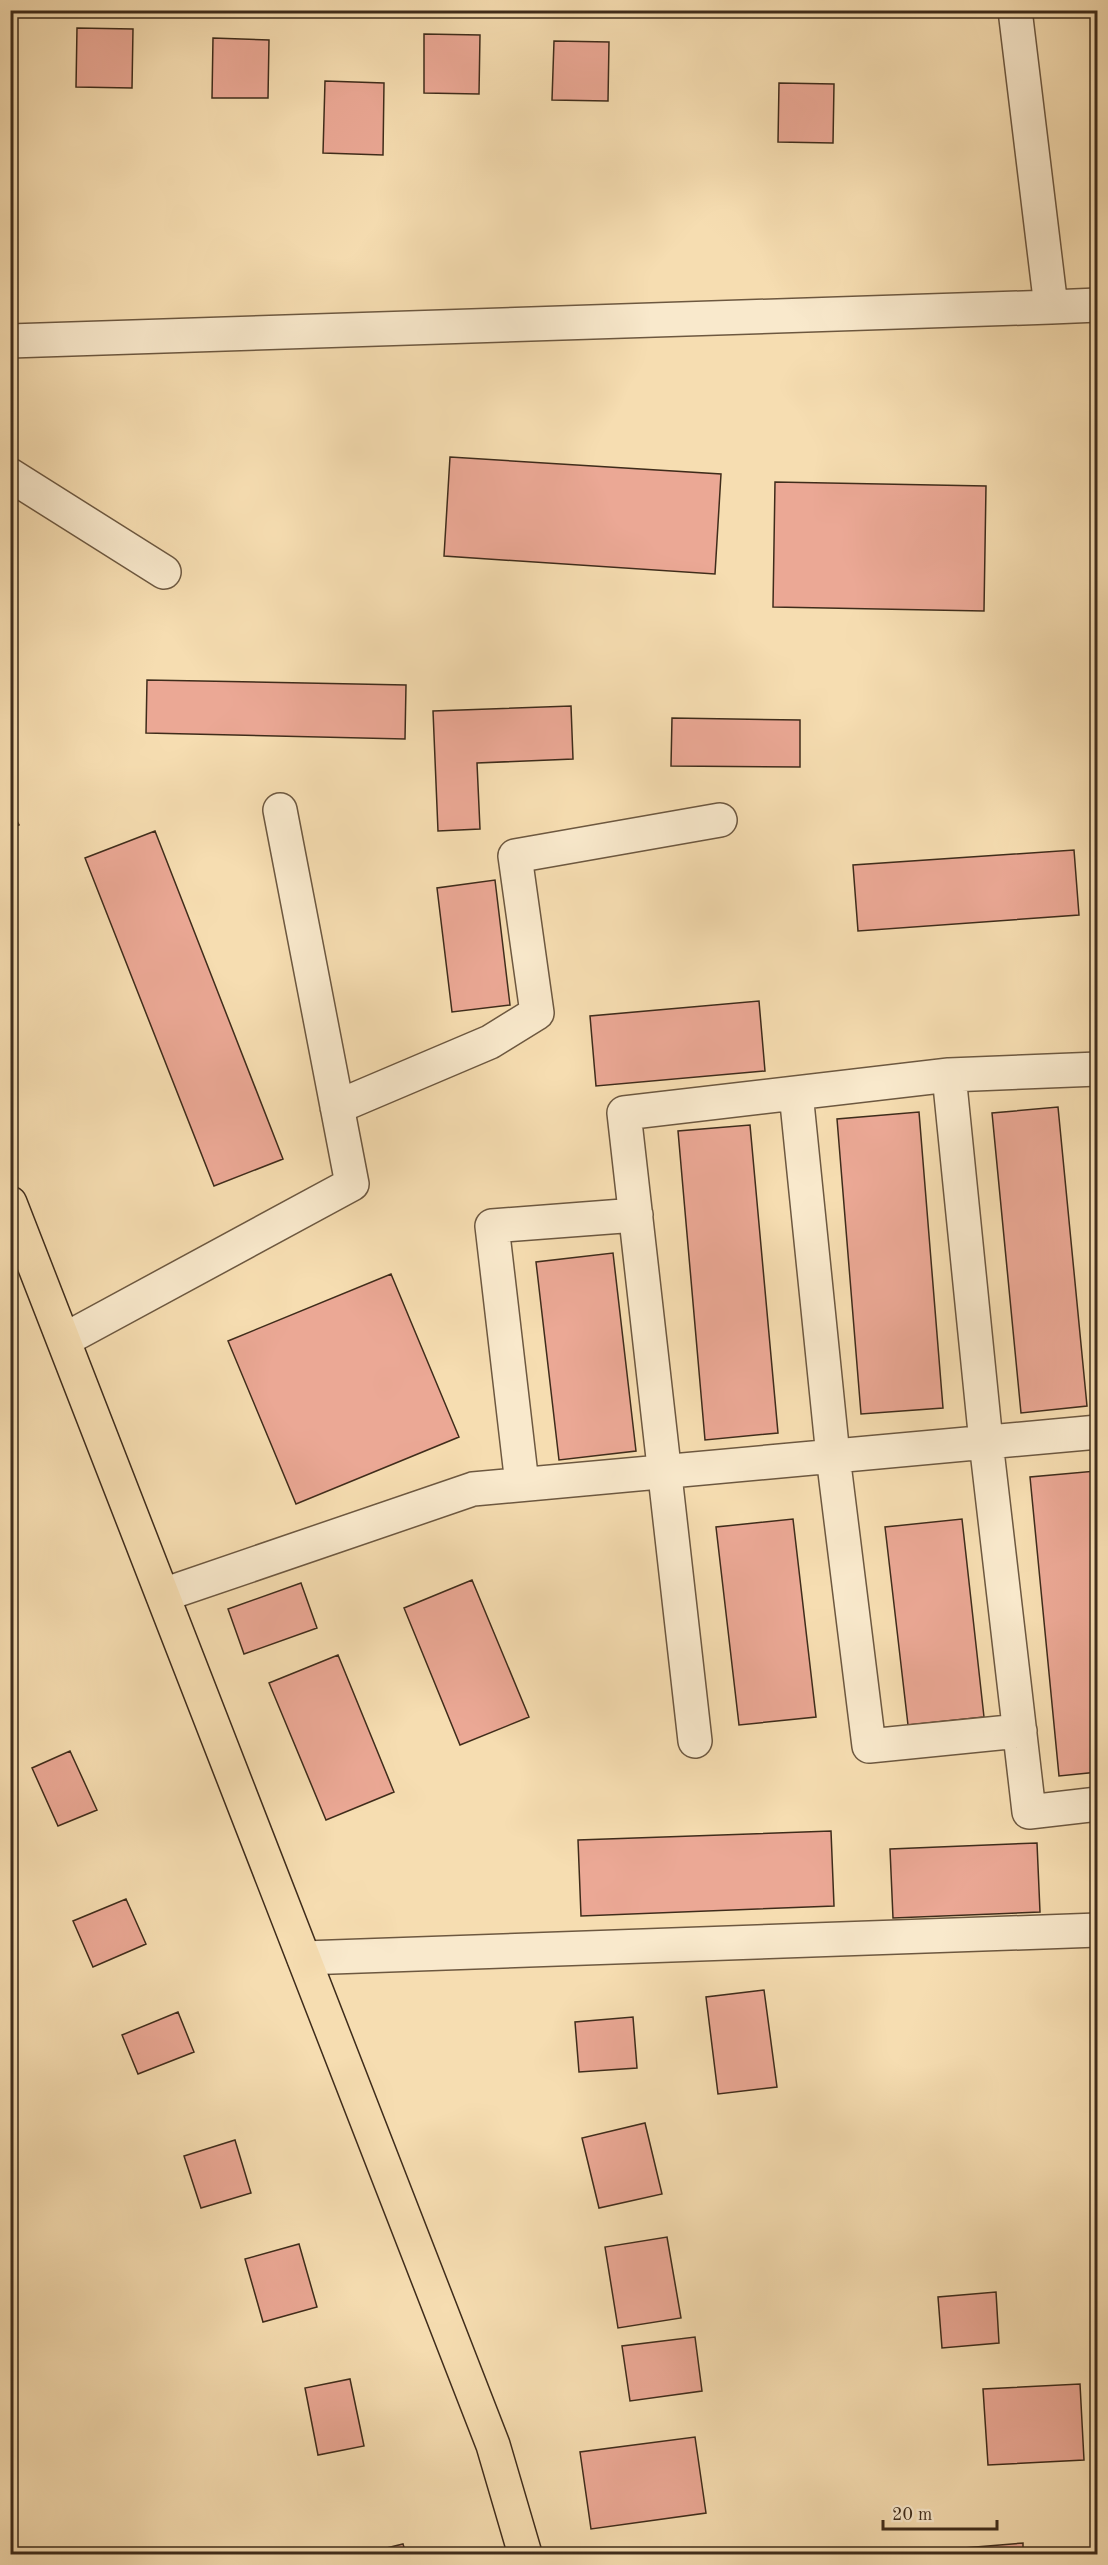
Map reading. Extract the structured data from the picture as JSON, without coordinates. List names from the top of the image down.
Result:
{
  "scale_bar": "20 m"
}
